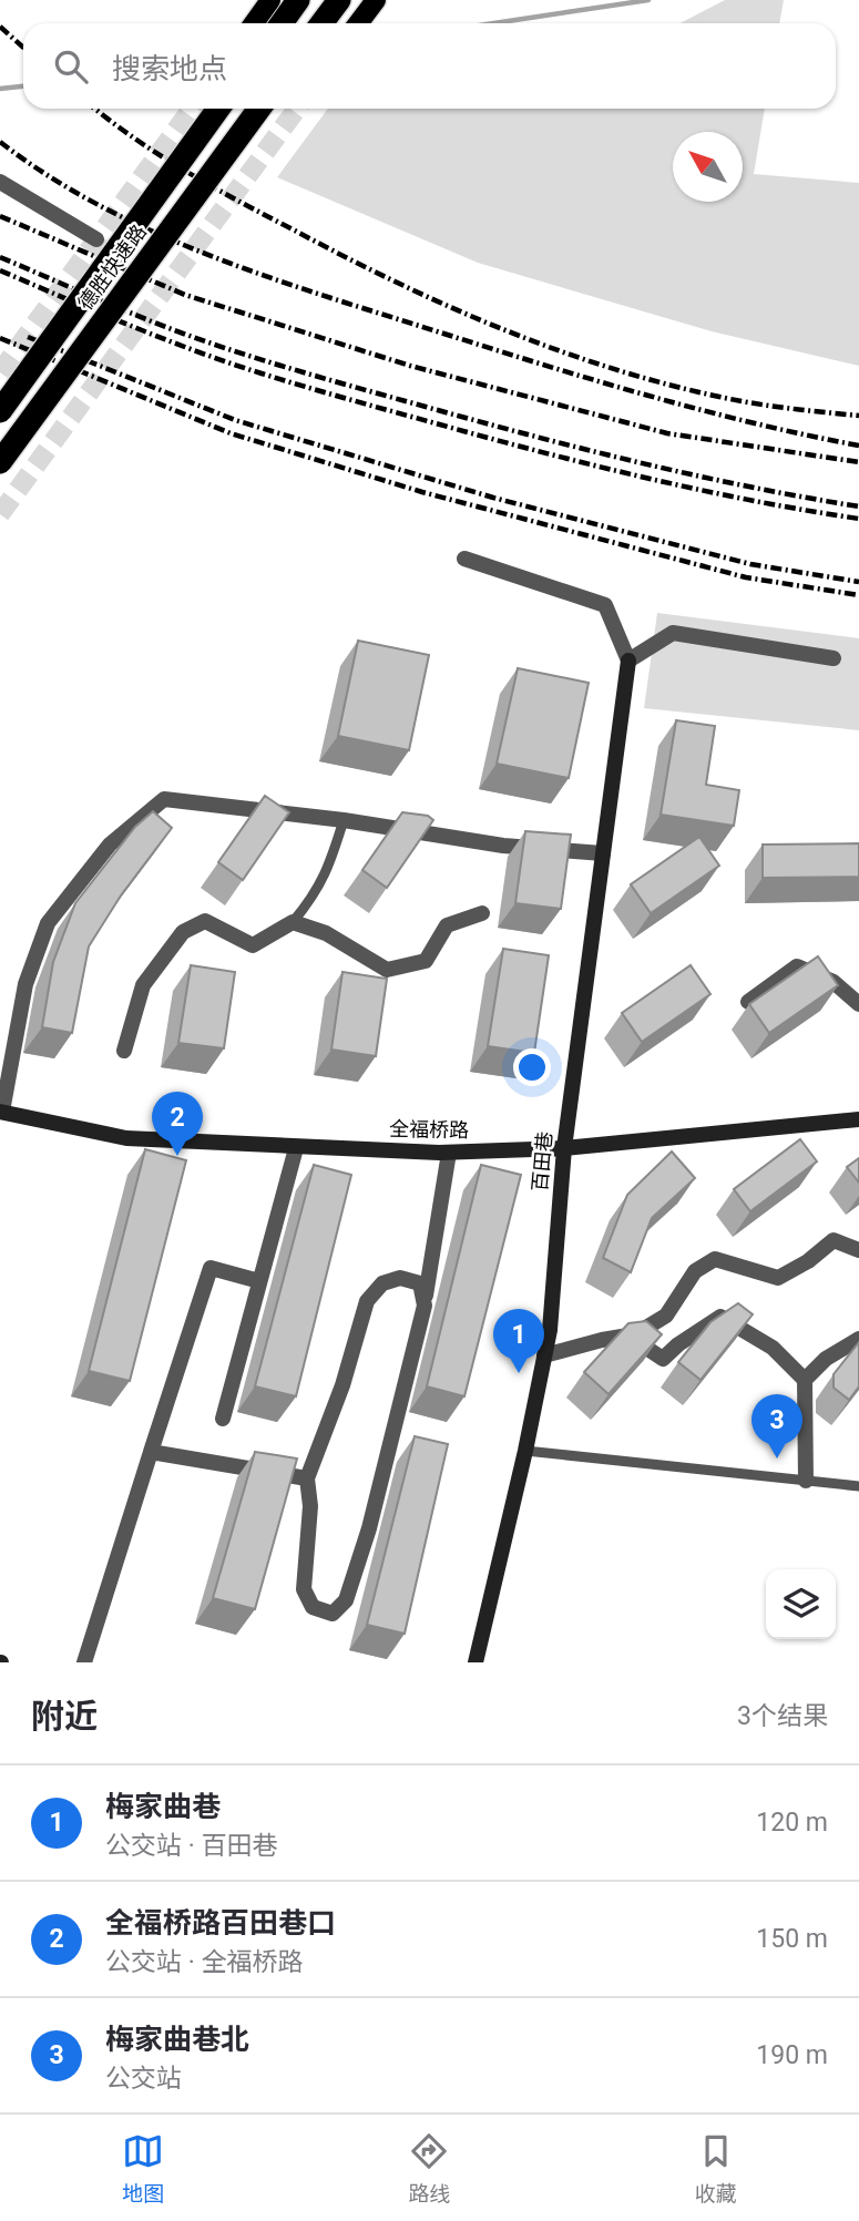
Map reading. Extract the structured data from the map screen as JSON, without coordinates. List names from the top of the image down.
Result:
{
  "streets": {
    "highway": ["德胜快速路"],
    "street": ["全福桥路", "百田巷"]
  },
  "crossings": [
    ["全福桥路", "百田巷"]
  ],
  "north": "top left",
  "page": {
    "search": "搜索地点",
    "pins": ["2", "1", "3"],
    "heading": ["附近", "3个结果"],
    "list": [
      {
        "mark": "1",
        "name": "梅家曲巷",
        "note": "公交站 · 百田巷",
        "value": "120 m"
      },
      {
        "mark": "2",
        "name": "全福桥路百田巷口",
        "note": "公交站 · 全福桥路",
        "value": "150 m"
      },
      {
        "mark": "3",
        "name": "梅家曲巷北",
        "note": "公交站",
        "value": "190 m"
      }
    ],
    "nav": ["地图", "路线", "收藏"]
  }
}
